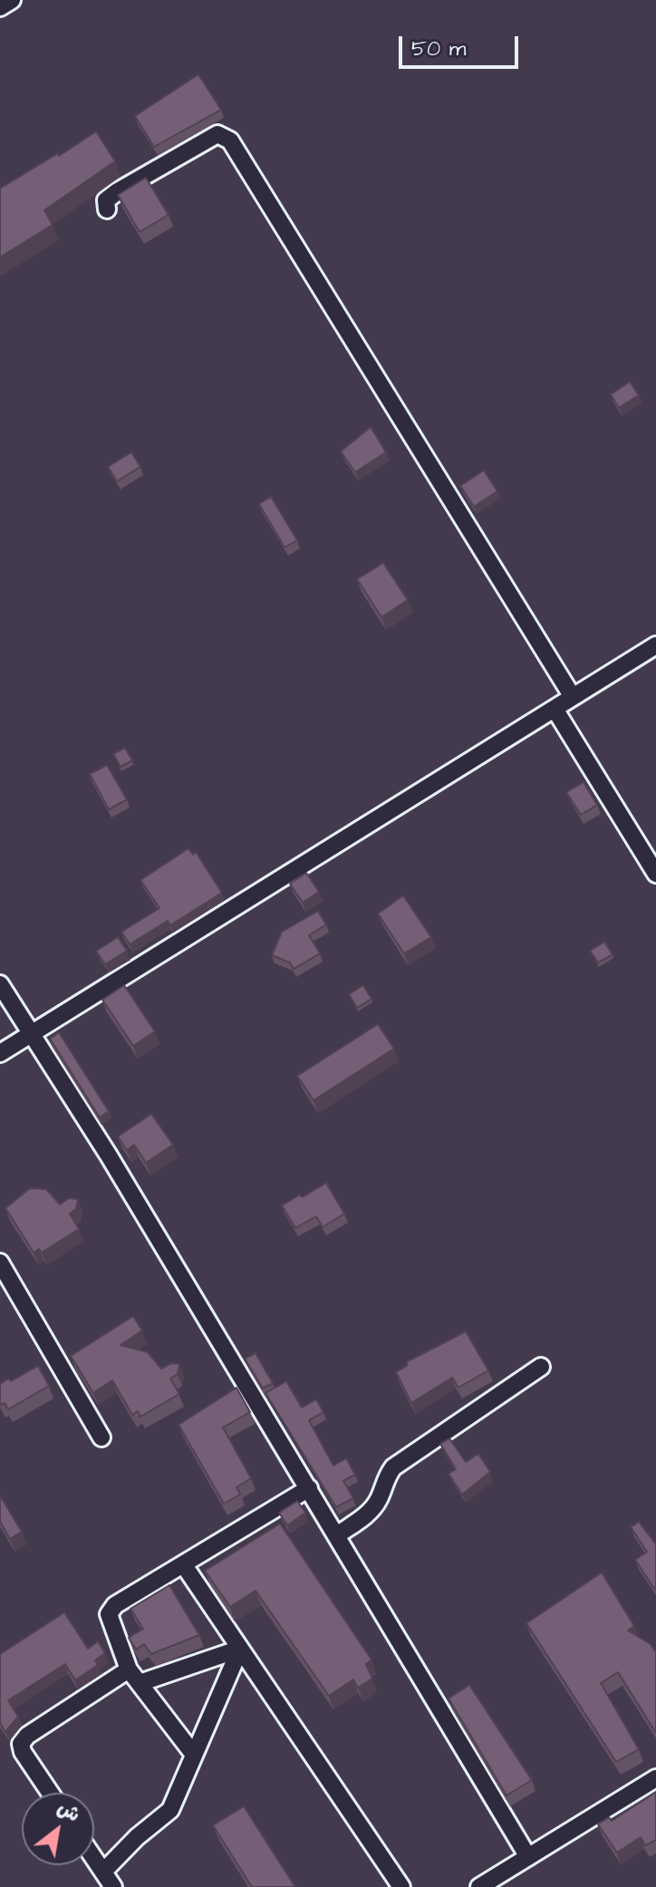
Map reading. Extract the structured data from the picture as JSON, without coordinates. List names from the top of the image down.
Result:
{
  "scale_bar": "50 m",
  "north": "top right"
}
